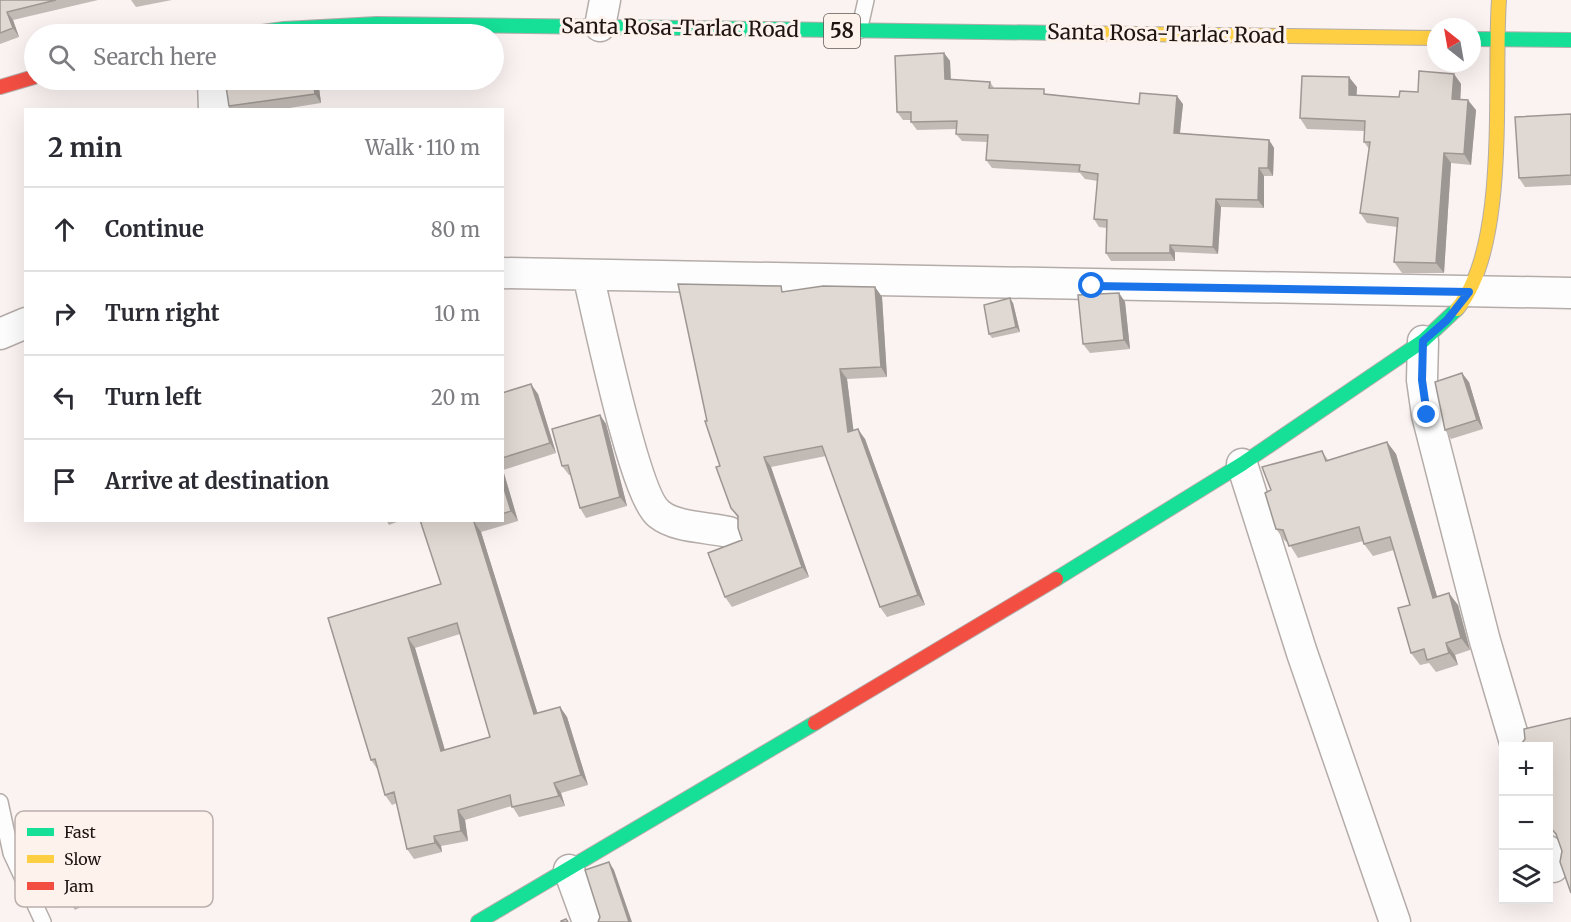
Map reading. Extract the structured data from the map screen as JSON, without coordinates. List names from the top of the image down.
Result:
{
  "streets": {
    "main road": ["Santa Rosa-Tarlac Road", "58"]
  },
  "legend": ["Fast", "Slow", "Jam"],
  "north": "top left",
  "page": {
    "search": "Search here",
    "heading": ["2 min", "Walk · 110 m"],
    "list": [
      ["Continue", "80 m"],
      ["Turn right", "10 m"],
      ["Turn left", "20 m"],
      "Arrive at destination"
    ],
    "map_buttons": ["+", "−"]
  }
}
